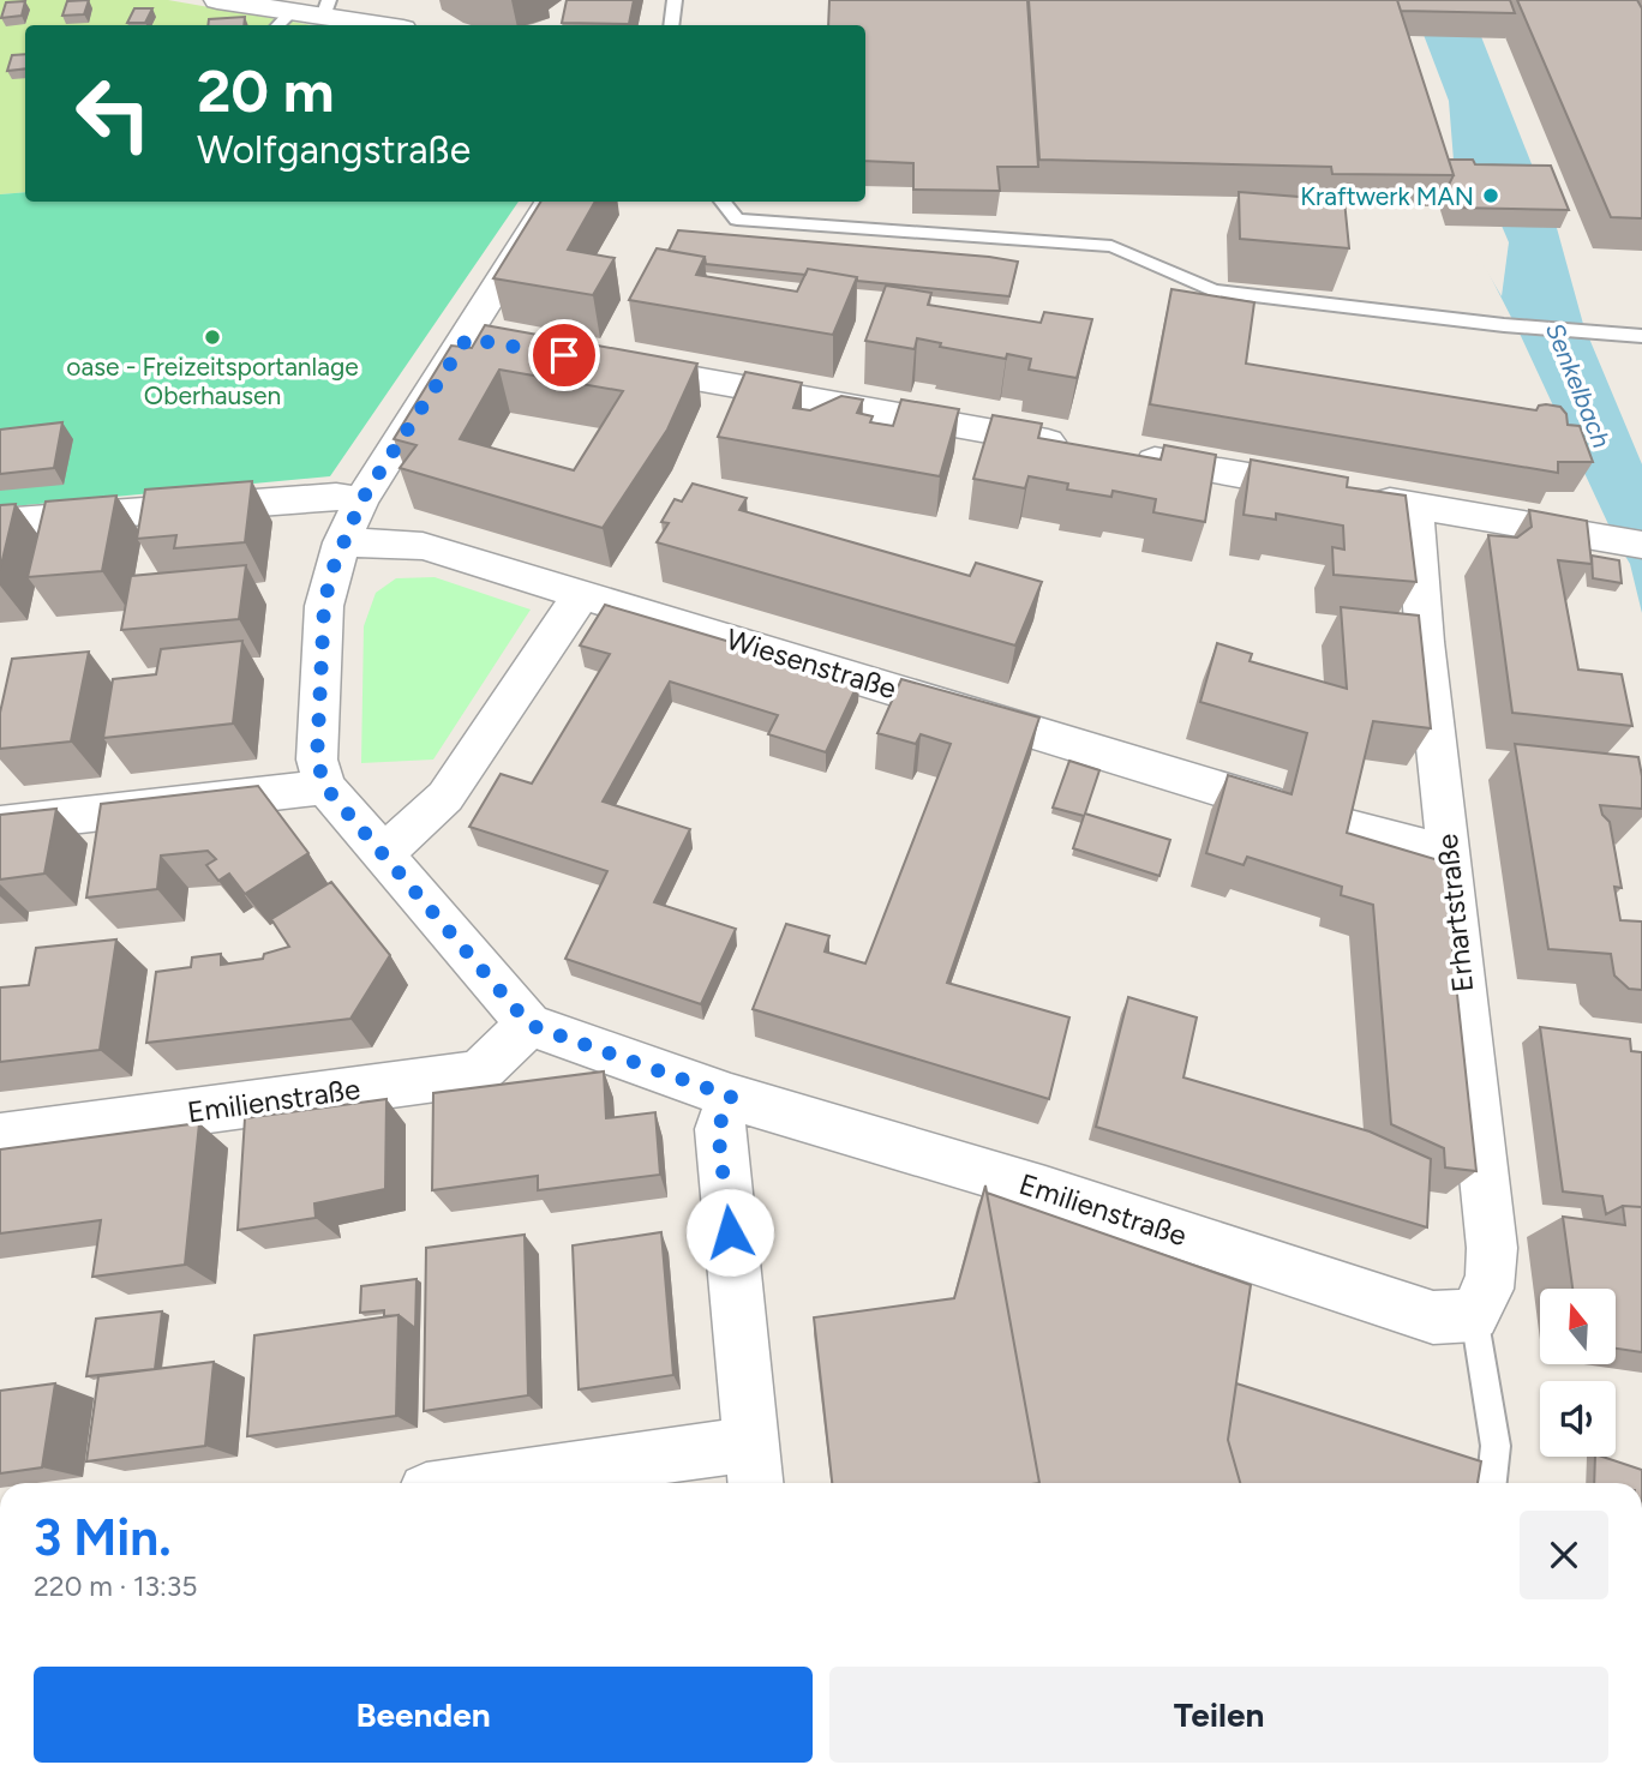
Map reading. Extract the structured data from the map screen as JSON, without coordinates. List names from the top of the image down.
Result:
{
  "streets": {
    "street": ["Wiesenstraße", "Erhartstraße", "Emilienstraße"]
  },
  "crossings": [
    ["Erhartstraße", "Emilienstraße"]
  ],
  "water": ["Senkelbach"],
  "places": ["Kraftwerk MAN", "oase - Freizeitsportanlage Oberhausen"],
  "north": "top",
  "page": {
    "turn": ["20 m", "Wolfgangstraße"],
    "heading": ["3 Min.", "220 m · 13:35"],
    "buttons": ["Beenden", "Teilen"]
  }
}
